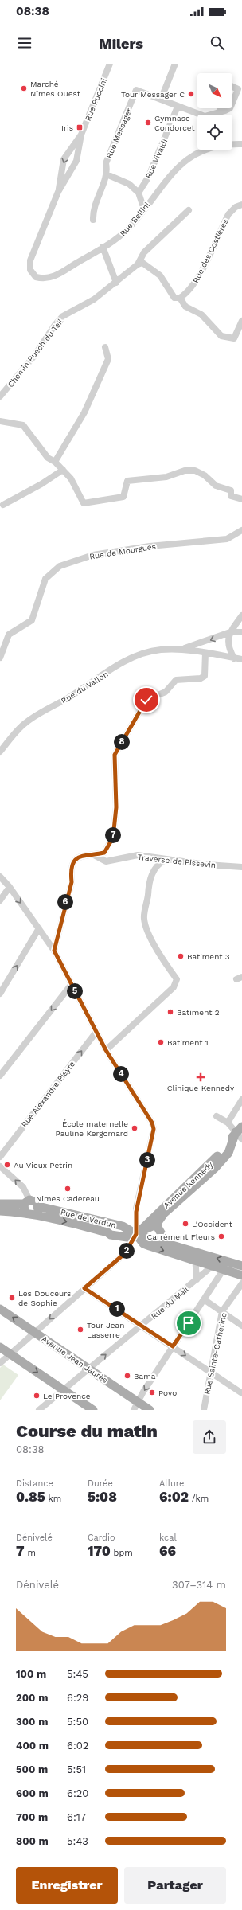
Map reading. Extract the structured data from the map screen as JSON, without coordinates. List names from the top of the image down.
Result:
{
  "streets": {
    "main road": ["Avenue Kennedy", "Rue de Verdun", "Avenue Jean Jaurès"],
    "street": [
      "Rue Puccini",
      "Rue Messager",
      "Rue Vivaldi",
      "Rue Bellini",
      "Rue des Costières",
      "Chemin Puech du Teil",
      "Rue de Mourgues",
      "Rue du Vallon",
      "Traverse de Pissevin",
      "Rue Alexandre Pieyre",
      "Rue du Mail",
      "Rue Sainte-Catherine"
    ]
  },
  "crossings": [
    ["Rue Puccini", "Rue Bellini"],
    ["Rue Messager", "Rue Vivaldi"],
    ["Avenue Kennedy", "Rue de Verdun"],
    ["Rue du Mail", "Avenue Jean Jaurès"]
  ],
  "places": {
    "other": [
      "Marché Nîmes Ouest",
      "Tour Messager C",
      "Gymnase Condorcet",
      "Batiment 3",
      "Batiment 2",
      "Batiment 1",
      "École maternelle Pauline Kergomard",
      "Au Vieux Pétrin",
      "Nimes Cadereau",
      "L'Occident",
      "Carrément Fleurs",
      "Les Douceurs de Sophie",
      "Tour Jean Lasserre",
      "Bama",
      "Povo",
      "Le Provence"
    ],
    "transit": ["Iris"],
    "health": ["Clinique Kennedy"]
  },
  "north": "bottom right",
  "page": {
    "status": "08:38",
    "header": "Milers",
    "pins": [
      "8",
      "7",
      "6",
      "5",
      "4",
      "3",
      "2",
      "1"
    ],
    "heading": ["Course du matin", "08:38"],
    "stats": [
      ["Distance", "0.85 km"],
      ["Durée", "5:08"],
      ["Allure", "6:02 /km"],
      ["Dénivelé", "7 m"],
      ["Cardio", "170 bpm"],
      ["kcal", "66"]
    ],
    "chart": ["Dénivelé", "307–314 m"],
    "list": [
      {
        "name": "100 m",
        "note": "5:45"
      },
      {
        "name": "200 m",
        "note": "6:29"
      },
      {
        "name": "300 m",
        "note": "5:50"
      },
      {
        "name": "400 m",
        "note": "6:02"
      },
      {
        "name": "500 m",
        "note": "5:51"
      },
      {
        "name": "600 m",
        "note": "6:20"
      },
      {
        "name": "700 m",
        "note": "6:17"
      },
      {
        "name": "800 m",
        "note": "5:43"
      }
    ],
    "buttons": ["Enregistrer", "Partager"]
  }
}
